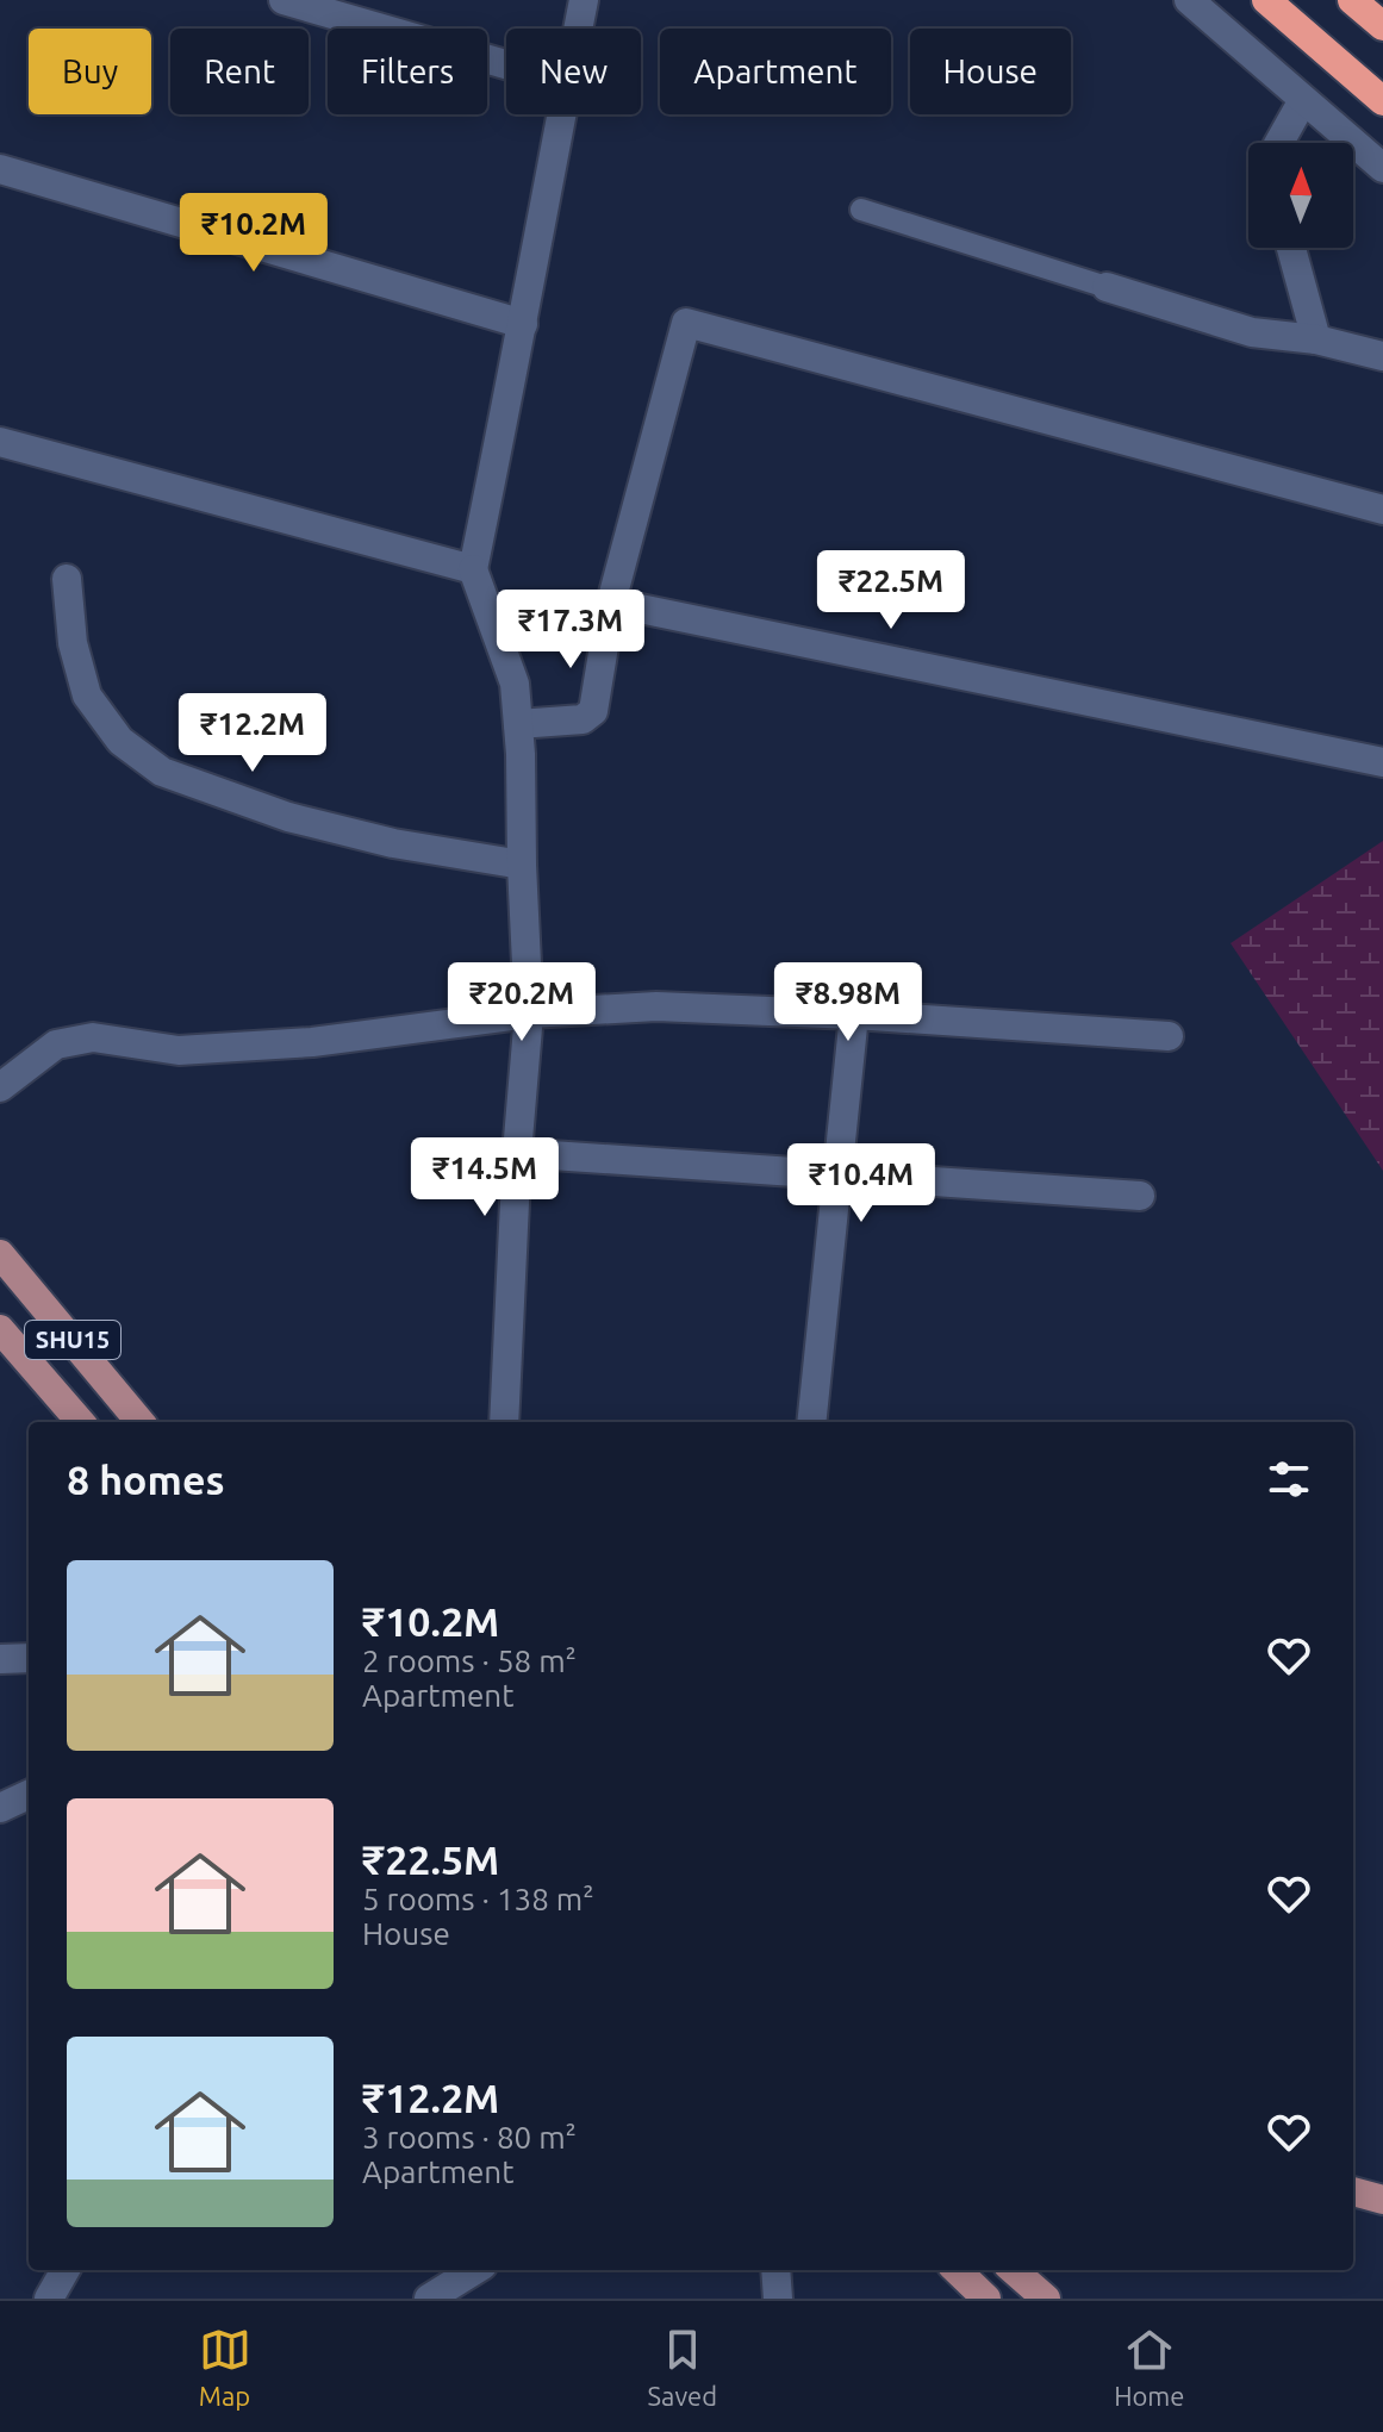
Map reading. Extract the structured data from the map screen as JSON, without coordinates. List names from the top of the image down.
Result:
{
  "streets": {
    "main road": ["SHU15"]
  },
  "north": "top",
  "page": {
    "chip": [
      "Buy",
      "Rent",
      "Filters",
      "New",
      "Apartment",
      "House"
    ],
    "price": [
      "₹10.2M",
      "₹22.5M",
      "₹17.3M",
      "₹12.2M",
      "₹20.2M",
      "₹8.98M",
      "₹14.5M",
      "₹10.4M"
    ],
    "heading": "8 homes",
    "list": [
      {
        "name": "₹10.2M",
        "note": "2 rooms · 58 m² · Apartment"
      },
      {
        "name": "₹22.5M",
        "note": "5 rooms · 138 m² · House"
      },
      {
        "name": "₹12.2M",
        "note": "3 rooms · 80 m² · Apartment"
      }
    ],
    "tabs": ["Map", "Saved", "Home"]
  }
}
